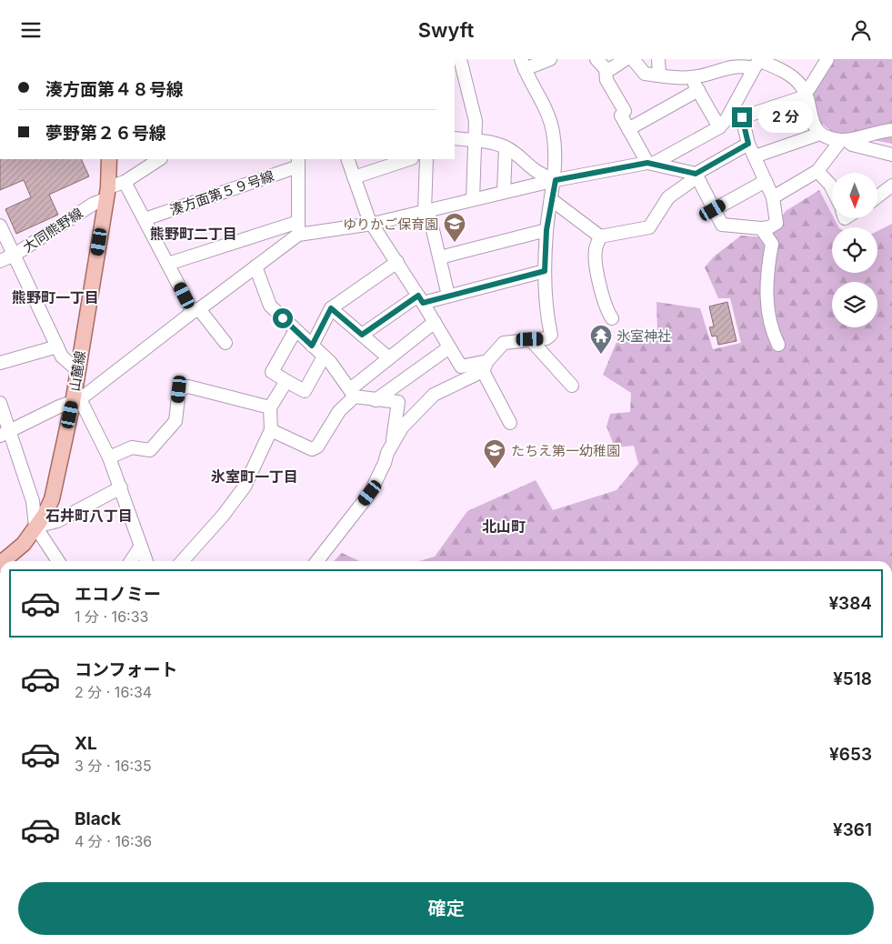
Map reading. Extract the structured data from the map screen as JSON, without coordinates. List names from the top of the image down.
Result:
{
  "streets": {
    "main road": ["山麓線"],
    "street": ["湊方面第５９号線", "大同熊野線"]
  },
  "crossings": [
    ["大同熊野線", "山麓線"]
  ],
  "districts": [
    "熊野町二丁目",
    "熊野町一丁目",
    "氷室町一丁目",
    "石井町八丁目",
    "北山町"
  ],
  "places": {
    "school or university": ["ゆりかご保育園", "たちえ第一幼稚園"],
    "temple": ["氷室神社"]
  },
  "north": "bottom",
  "page": {
    "header": "Swyft",
    "banner": ["湊方面第４８号線", "夢野第２６号線"],
    "bubble": "2 分",
    "list": [
      {
        "name": "エコノミー",
        "note": "1 分 · 16:33",
        "value": "¥384"
      },
      {
        "name": "コンフォート",
        "note": "2 分 · 16:34",
        "value": "¥518"
      },
      {
        "name": "XL",
        "note": "3 分 · 16:35",
        "value": "¥653"
      },
      {
        "name": "Black",
        "note": "4 分 · 16:36",
        "value": "¥361"
      }
    ],
    "buttons": "確定"
  }
}
